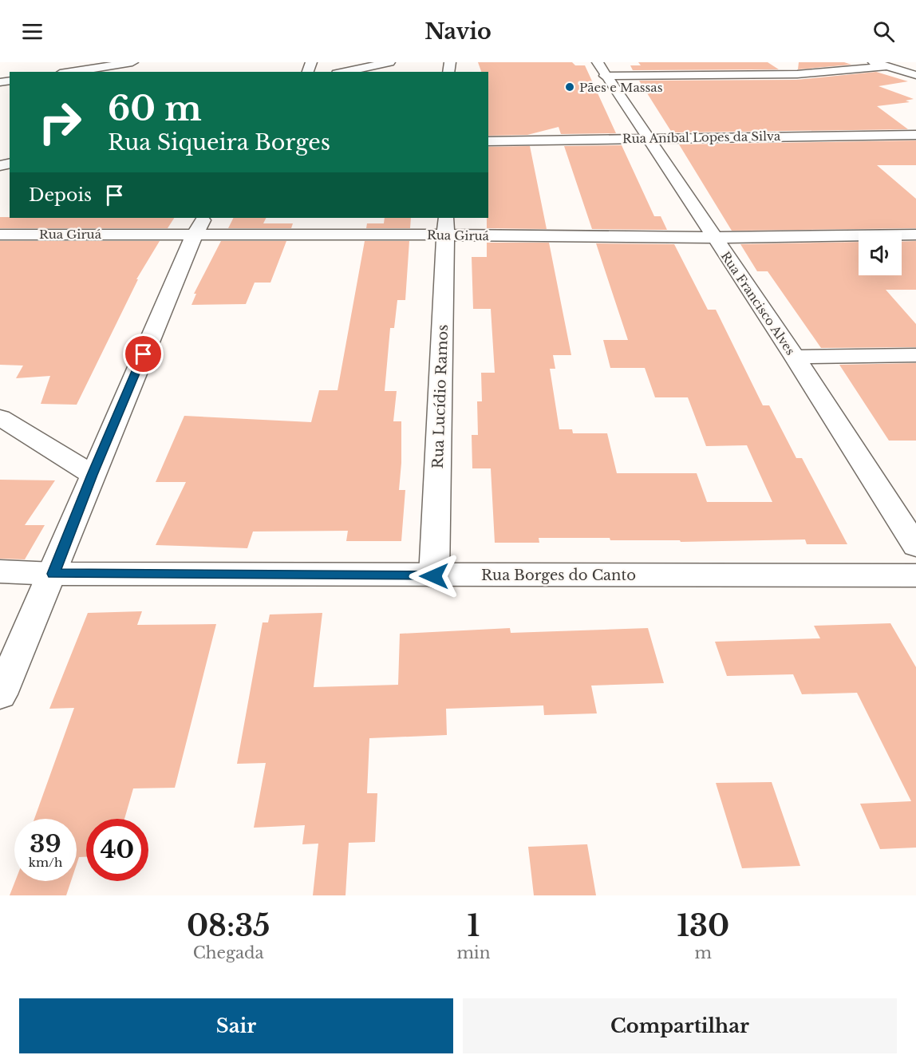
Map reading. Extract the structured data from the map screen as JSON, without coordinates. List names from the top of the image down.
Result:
{
  "streets": {
    "street": [
      "Rua Aníbal Lopes da Silva",
      "Rua Giruá",
      "Rua Francisco Alves",
      "Rua Lucídio Ramos",
      "Rua Borges do Canto"
    ]
  },
  "crossings": [
    ["Rua Aníbal Lopes da Silva", "Rua Francisco Alves"],
    ["Rua Giruá", "Rua Francisco Alves"],
    ["Rua Giruá", "Rua Lucídio Ramos"],
    ["Rua Lucídio Ramos", "Rua Borges do Canto"]
  ],
  "places": ["Pães e Massas"],
  "page": {
    "header": "Navio",
    "turn": ["60 m", "Rua Siqueira Borges"],
    "then": "Depois",
    "speed": "39 km/h",
    "limit": "40",
    "eta": [
      "08:35",
      "Chegada",
      "1",
      "min",
      "130",
      "m"
    ],
    "buttons": ["Sair", "Compartilhar"]
  }
}
